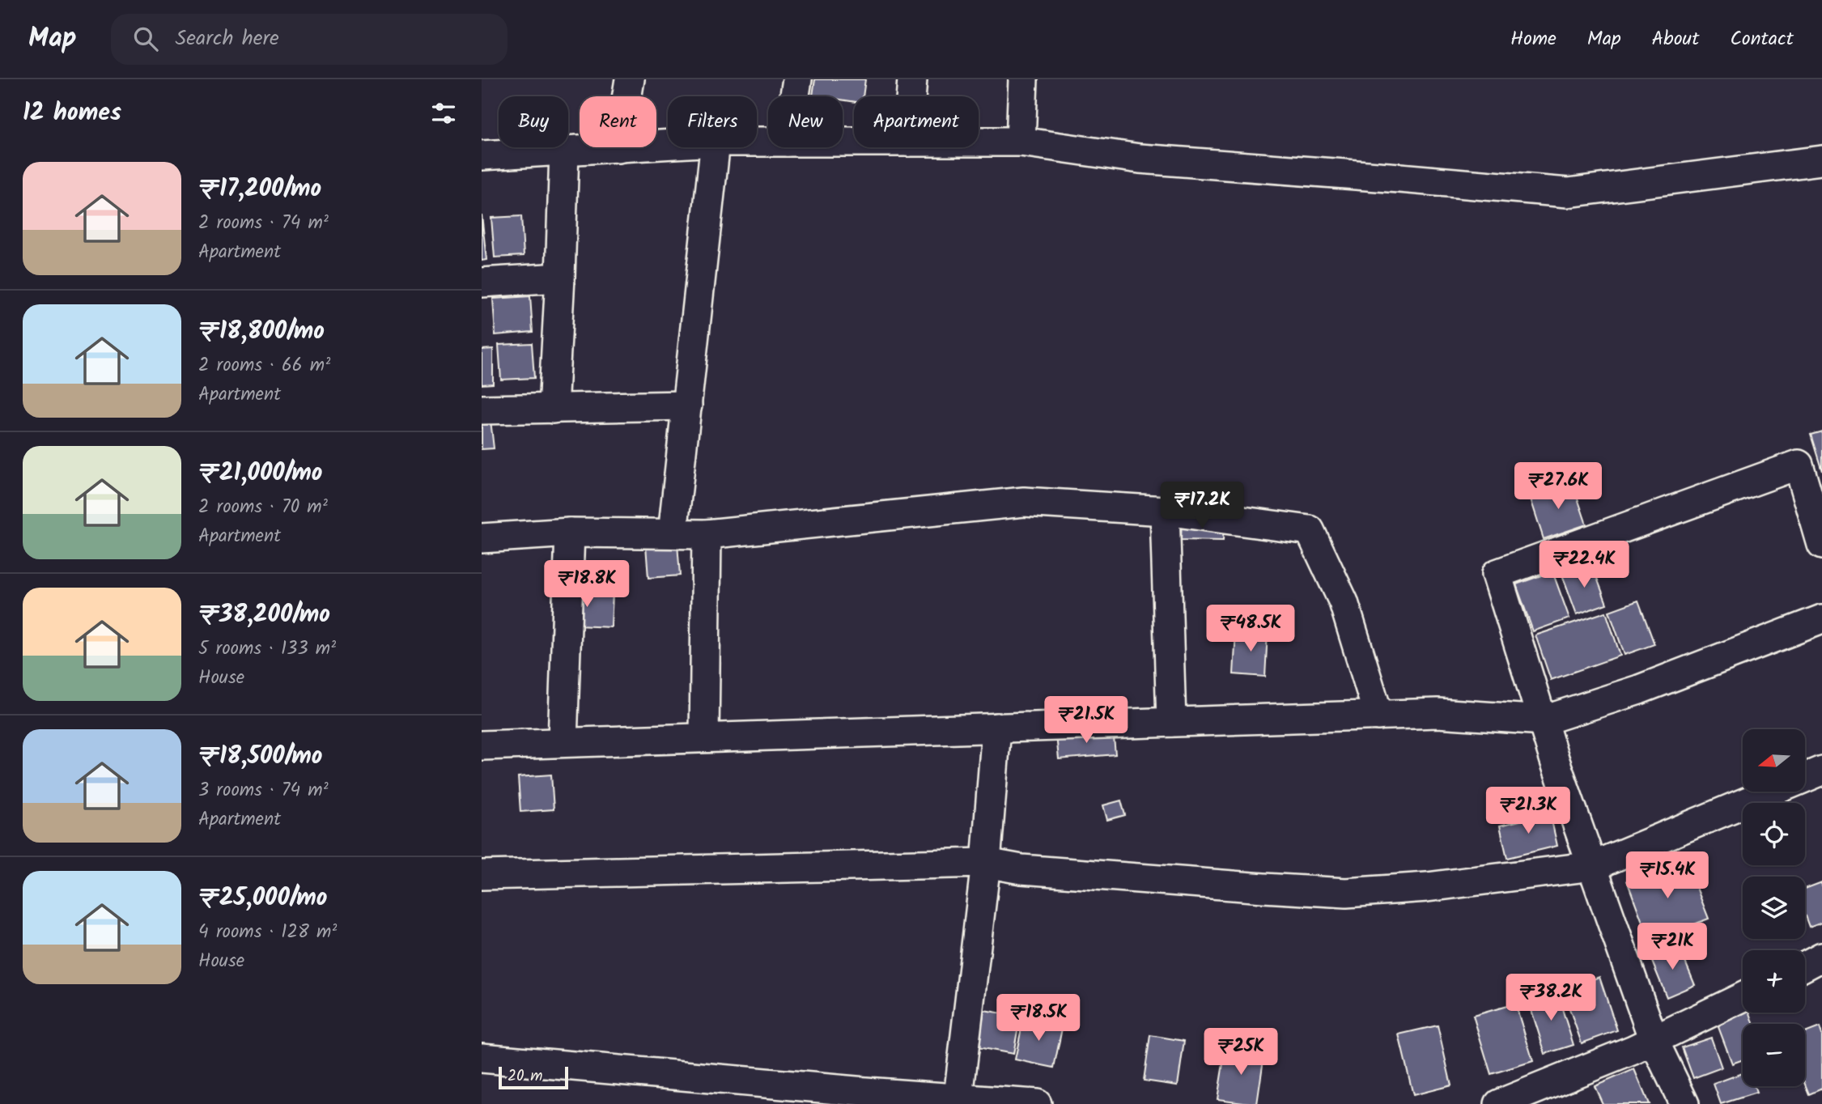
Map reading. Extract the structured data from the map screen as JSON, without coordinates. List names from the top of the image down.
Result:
{
  "scale_bar": "20 m",
  "north": "left",
  "page": {
    "header": "Map",
    "search": "Search here",
    "nav": [
      "Home",
      "Map",
      "About",
      "Contact"
    ],
    "heading": "12 homes",
    "chip": [
      "Buy",
      "Rent",
      "Filters",
      "New",
      "Apartment"
    ],
    "list": [
      {
        "name": "₹17,200/mo",
        "note": "2 rooms · 74 m² · Apartment"
      },
      {
        "name": "₹18,800/mo",
        "note": "2 rooms · 66 m² · Apartment"
      },
      {
        "name": "₹21,000/mo",
        "note": "2 rooms · 70 m² · Apartment"
      },
      {
        "name": "₹38,200/mo",
        "note": "5 rooms · 133 m² · House"
      },
      {
        "name": "₹18,500/mo",
        "note": "3 rooms · 74 m² · Apartment"
      },
      {
        "name": "₹25,000/mo",
        "note": "4 rooms · 128 m² · House"
      }
    ],
    "price": [
      "₹27.6K",
      "₹17.2K",
      "₹22.4K",
      "₹18.8K",
      "₹48.5K",
      "₹21.5K",
      "₹21.3K",
      "₹15.4K",
      "₹21K",
      "₹38.2K",
      "₹18.5K",
      "₹25K"
    ],
    "map_buttons": ["+", "−"],
    "scale": "20 m"
  }
}
